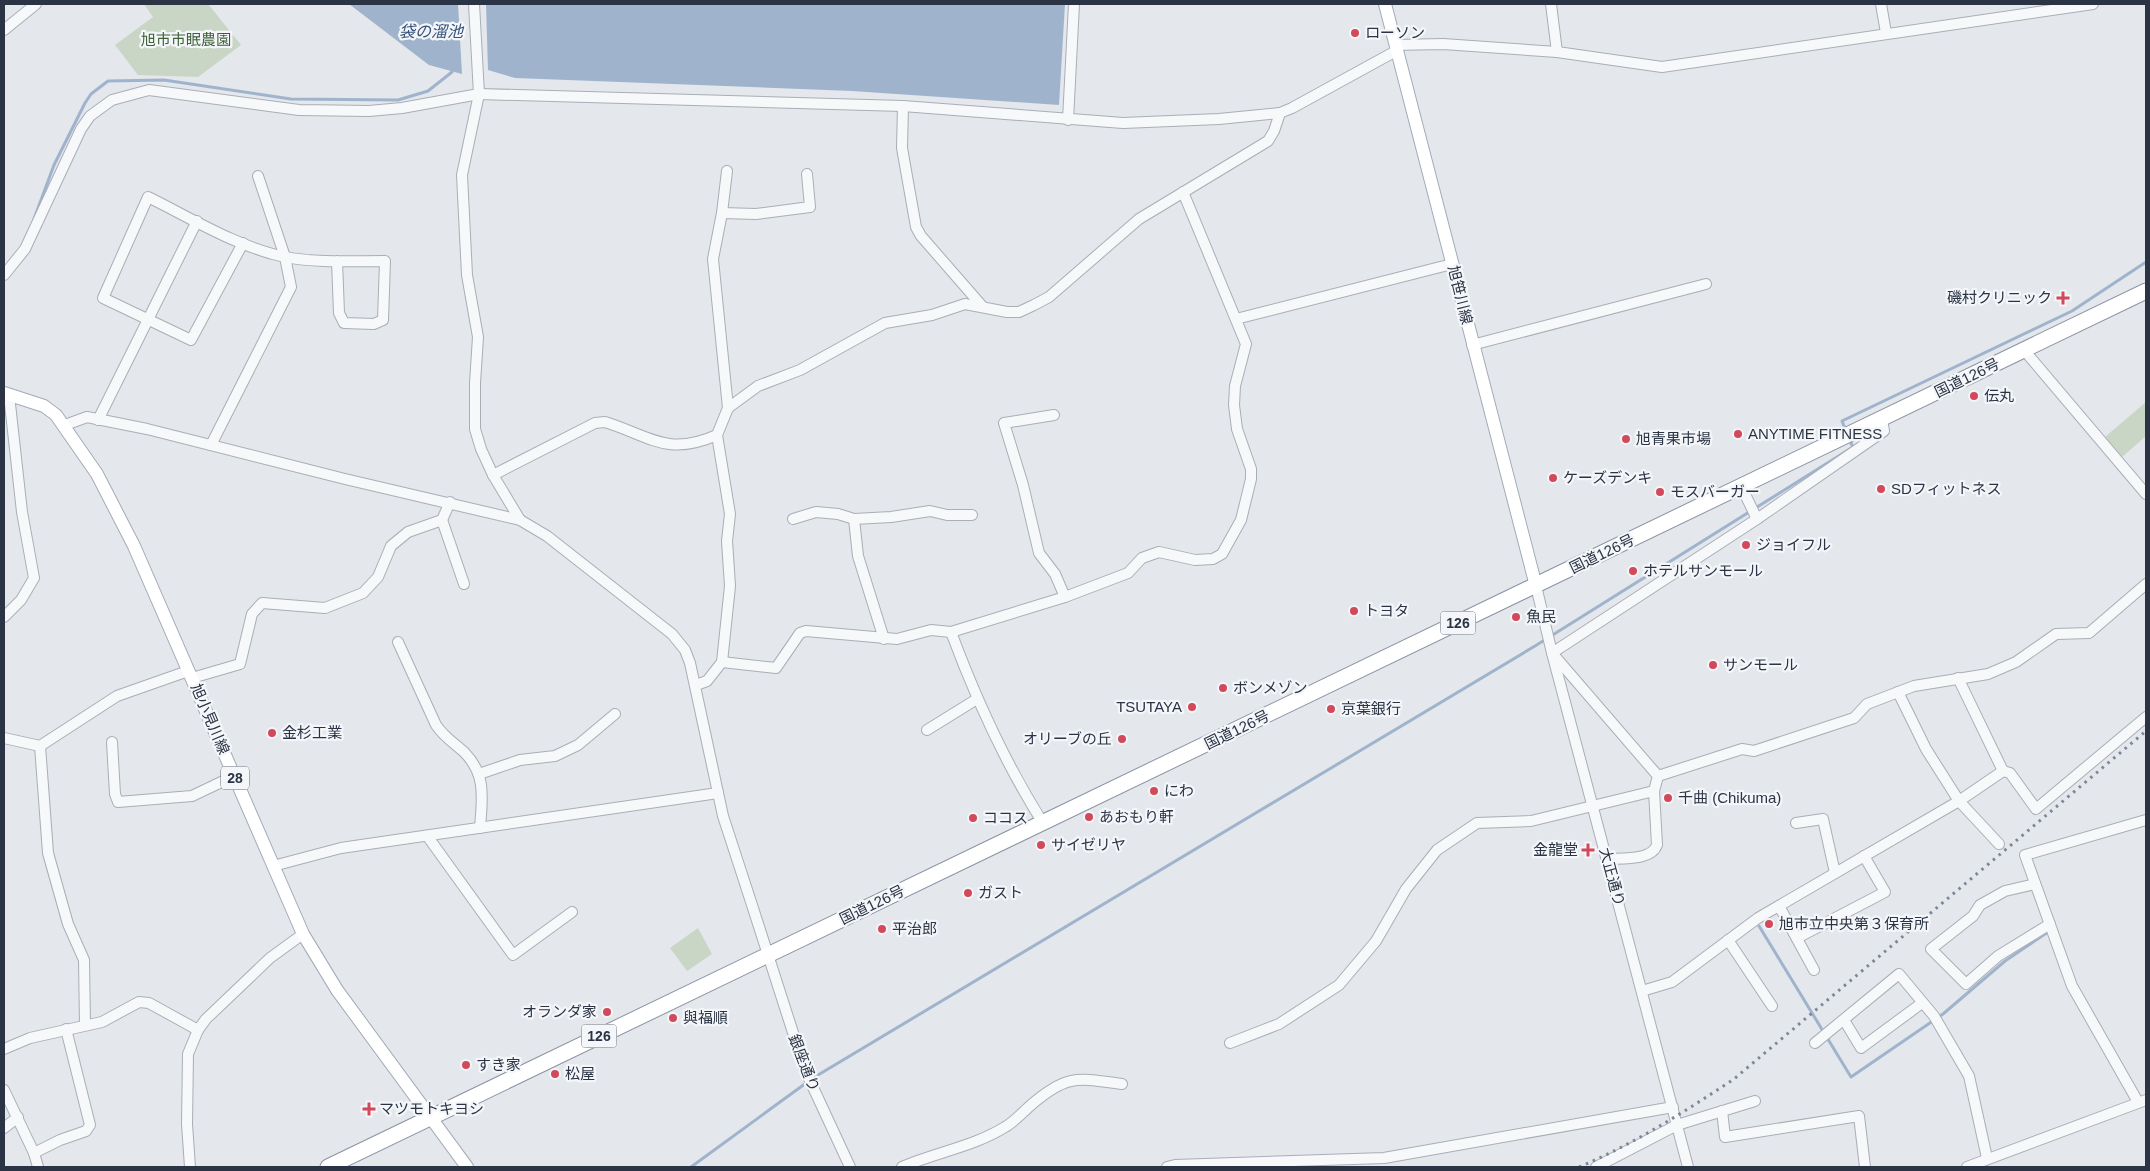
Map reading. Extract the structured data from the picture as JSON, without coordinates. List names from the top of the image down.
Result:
{
  "streets": {
    "highway": ["国道126号", "126"],
    "main road": ["旭笹川線", "旭小見川線", "28"],
    "street": ["大正通り", "銀座通り"]
  },
  "crossings": [
    ["旭笹川線", "国道126号"],
    ["旭笹川線", "大正通り"],
    ["国道126号", "旭小見川線"],
    ["国道126号", "大正通り"],
    ["国道126号", "銀座通り"]
  ],
  "water": ["袋の溜池"],
  "parks": ["旭市市眠農園"],
  "places": {
    "other": [
      "ローソン",
      "伝丸",
      "ANYTIME FITNESS",
      "旭青果市場",
      "ケーズデンキ",
      "SDフィットネス",
      "モスバーガー",
      "ジョイフル",
      "ホテルサンモール",
      "トヨタ",
      "魚民",
      "サンモール",
      "ボンメゾン",
      "TSUTAYA",
      "京葉銀行",
      "金杉工業",
      "オリーブの丘",
      "にわ",
      "千曲 (Chikuma)",
      "あおもり軒",
      "ココス",
      "サイゼリヤ",
      "ガスト",
      "旭市立中央第３保育所",
      "平治郎",
      "オランダ家",
      "與福順",
      "すき家",
      "松屋"
    ],
    "health": ["磯村クリニック", "金龍堂", "マツモトキヨシ"]
  }
}
